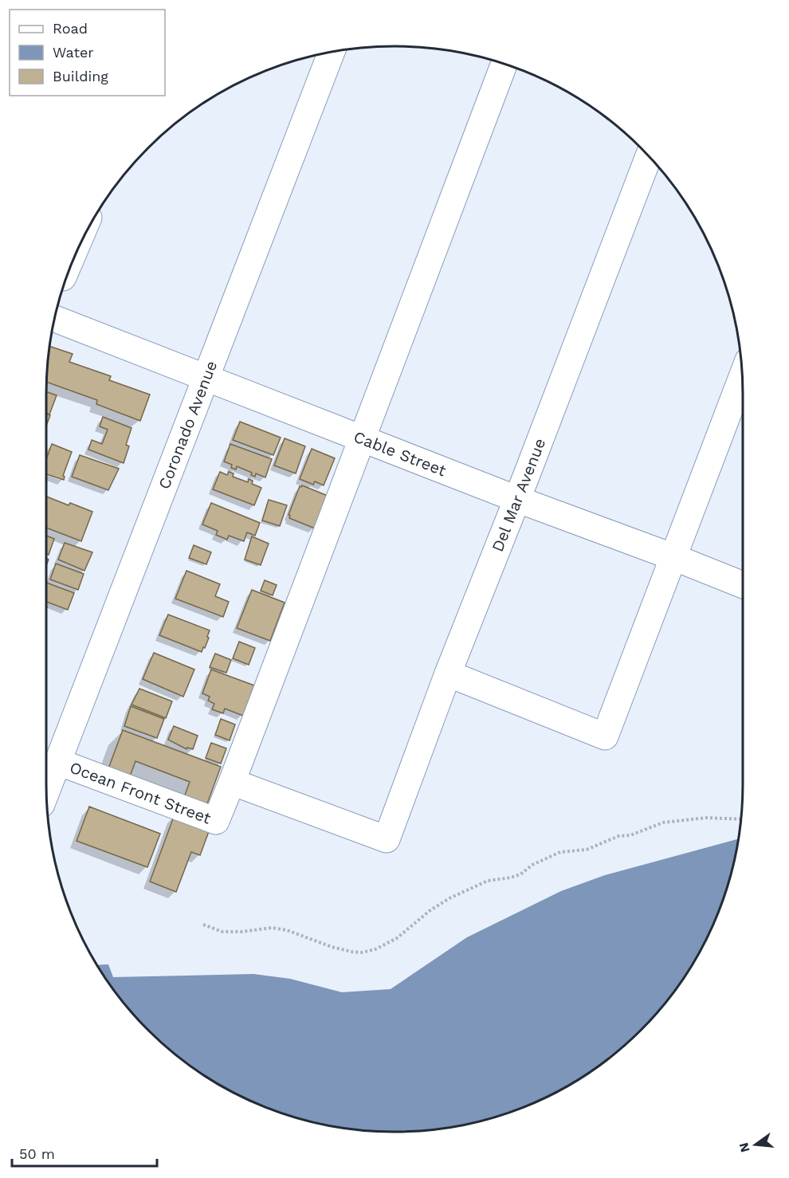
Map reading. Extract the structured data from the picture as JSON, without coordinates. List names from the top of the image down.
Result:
{
  "streets": {
    "street": [
      "Coronado Avenue",
      "Cable Street",
      "Del Mar Avenue",
      "Ocean Front Street"
    ]
  },
  "crossings": [
    ["Coronado Avenue", "Cable Street"],
    ["Coronado Avenue", "Ocean Front Street"],
    ["Cable Street", "Del Mar Avenue"],
    ["Del Mar Avenue", "Ocean Front Street"]
  ],
  "legend": ["Road", "Water", "Building"],
  "scale_bar": "50 m",
  "north": "left"
}
